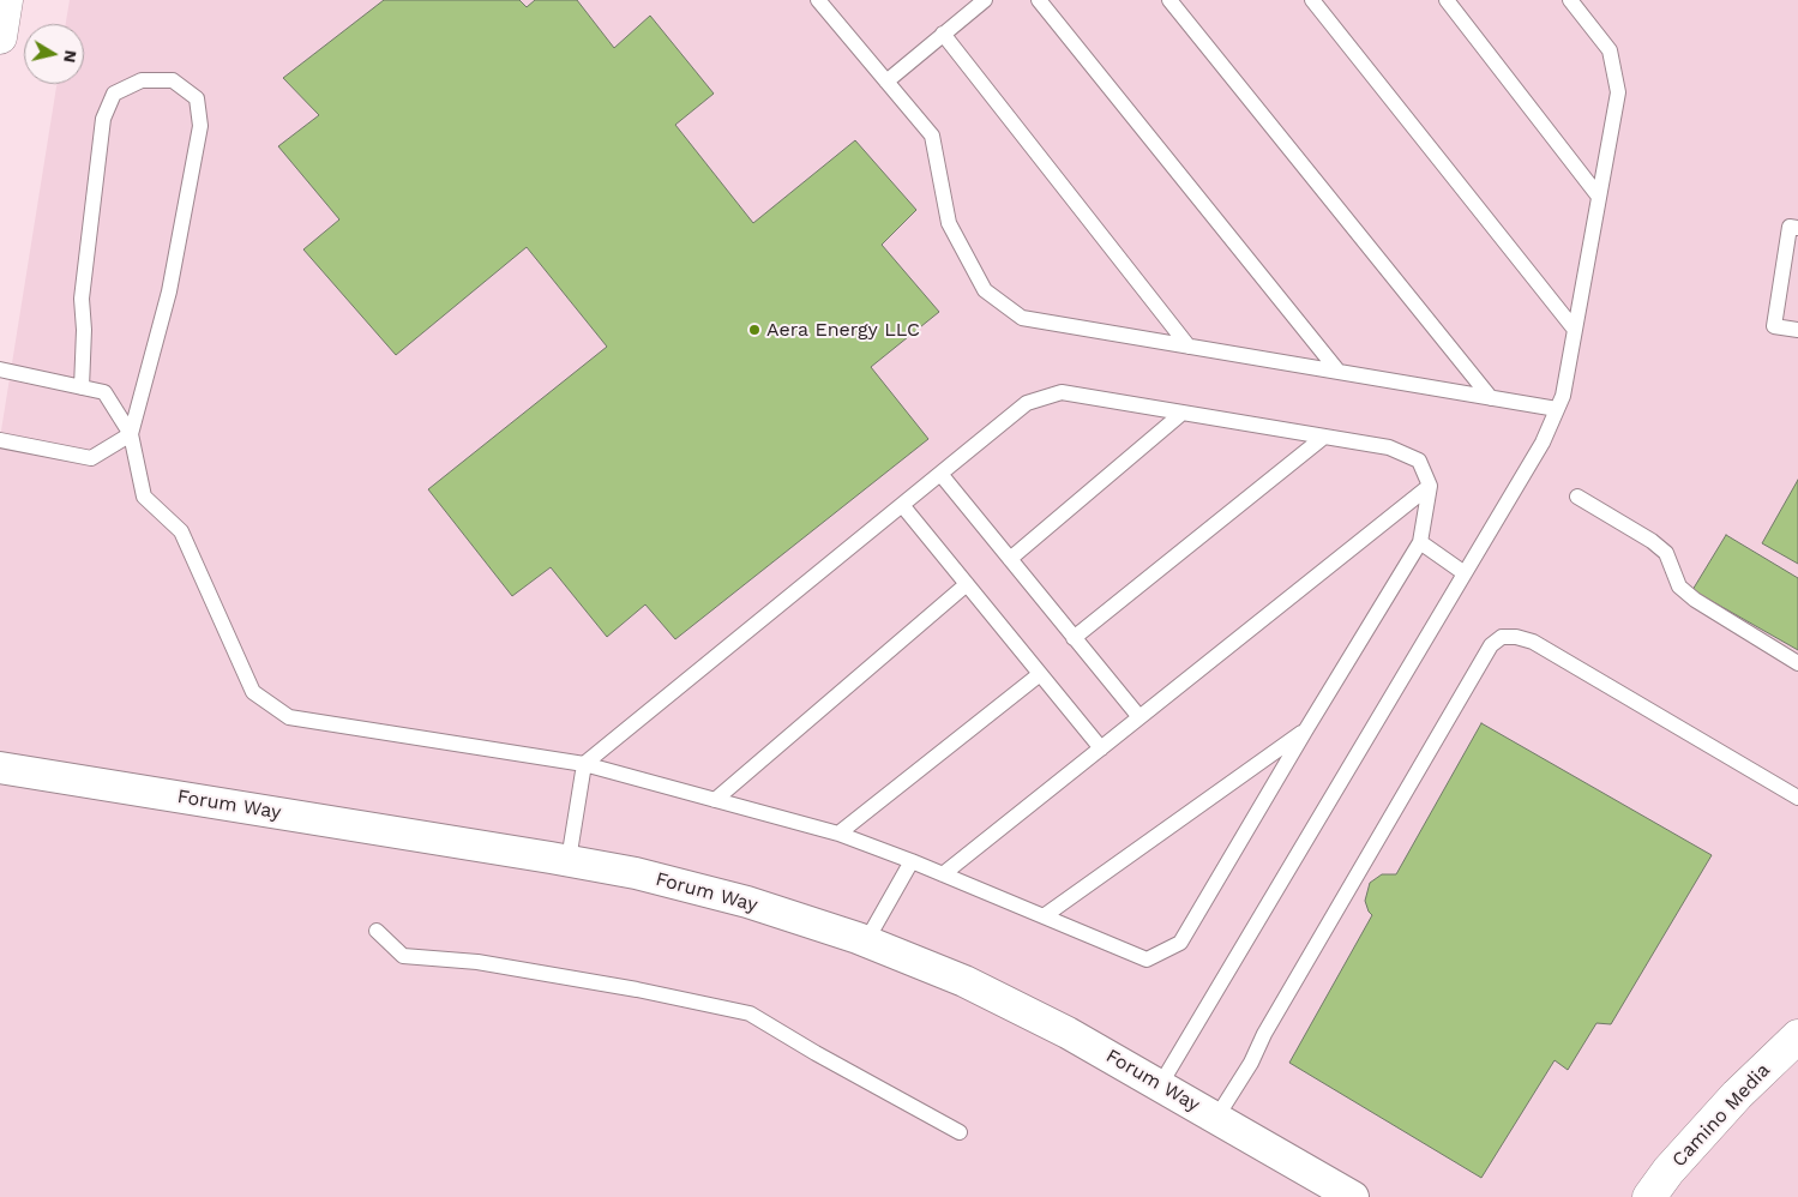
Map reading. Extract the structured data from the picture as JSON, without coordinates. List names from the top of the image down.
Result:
{
  "streets": {
    "street": ["Forum Way", "Camino Media"]
  },
  "places": ["Aera Energy LLC"],
  "north": "right"
}
